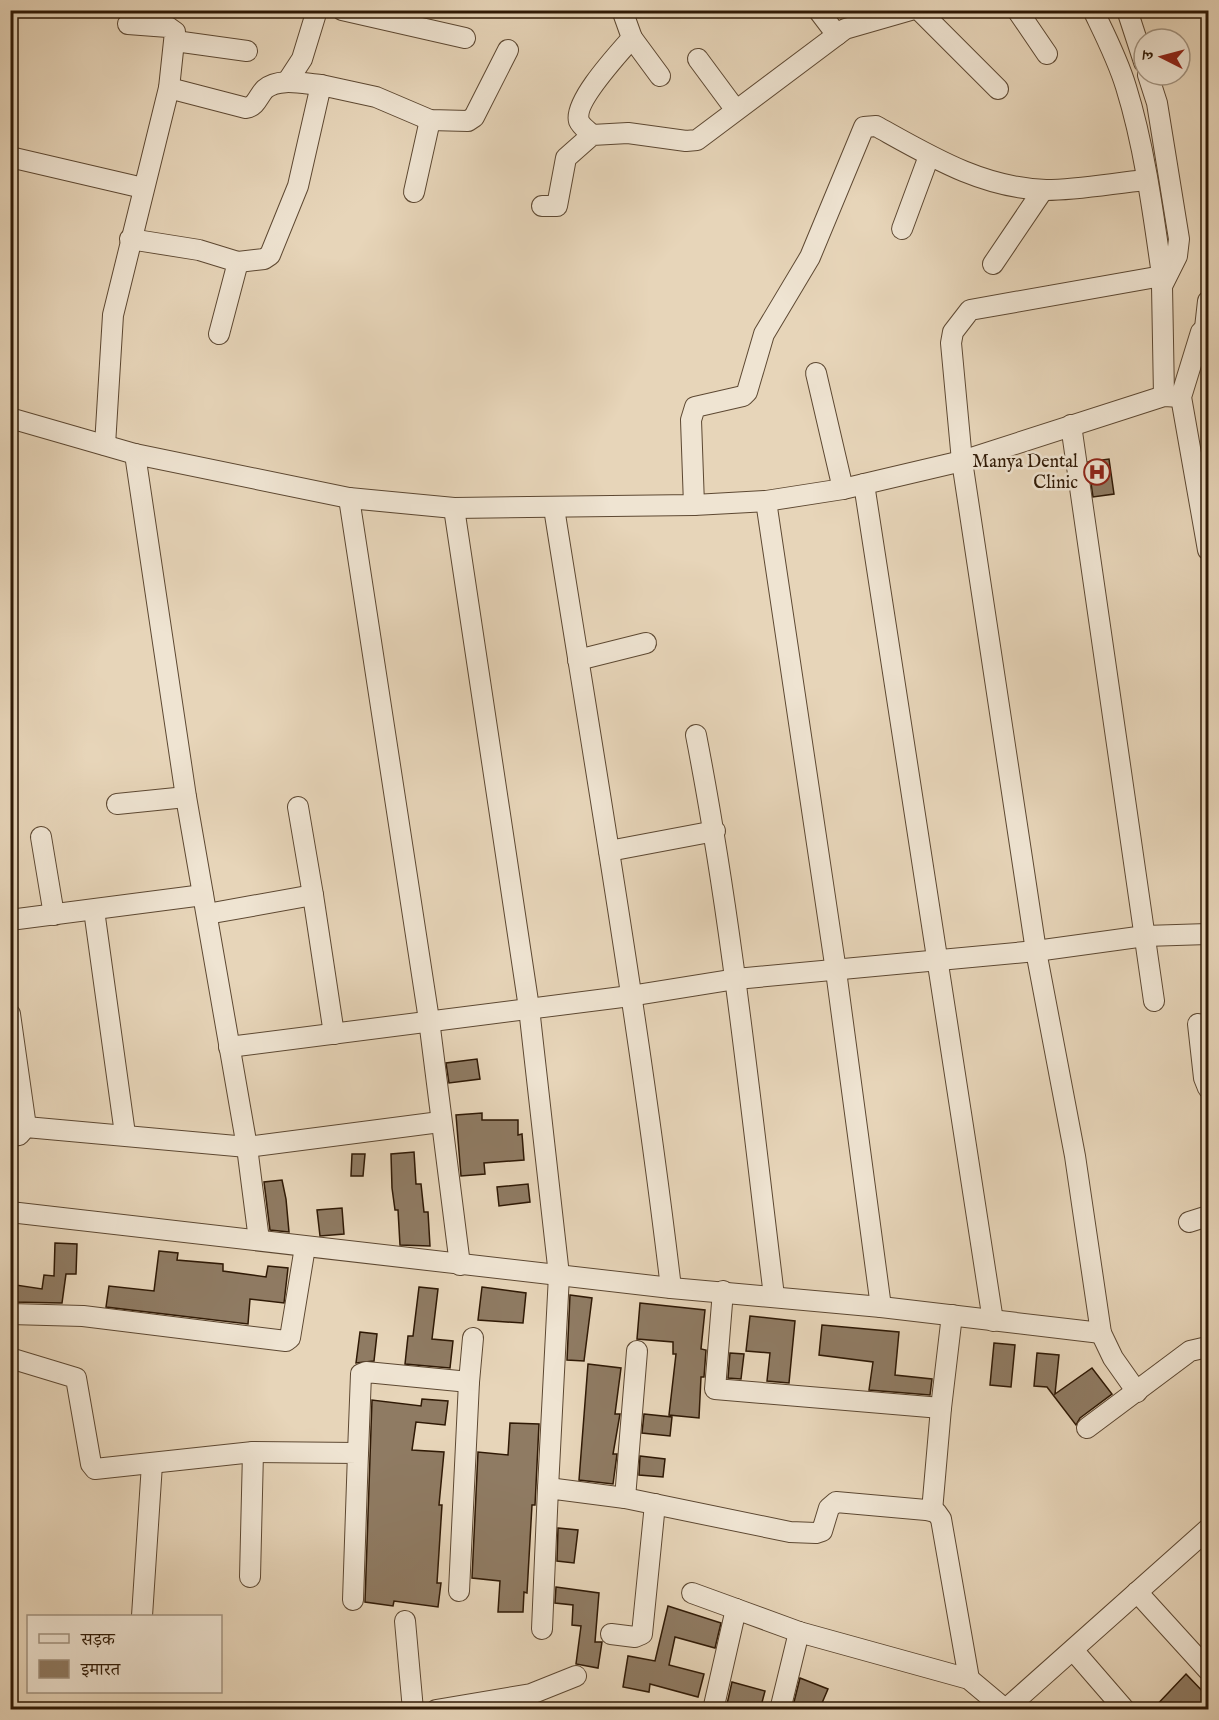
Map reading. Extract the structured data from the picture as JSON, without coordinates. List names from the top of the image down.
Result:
{
  "places": {
    "hospital": ["Manya Dental Clinic"]
  },
  "legend": ["सड़क", "इमारत"],
  "north": "left"
}
